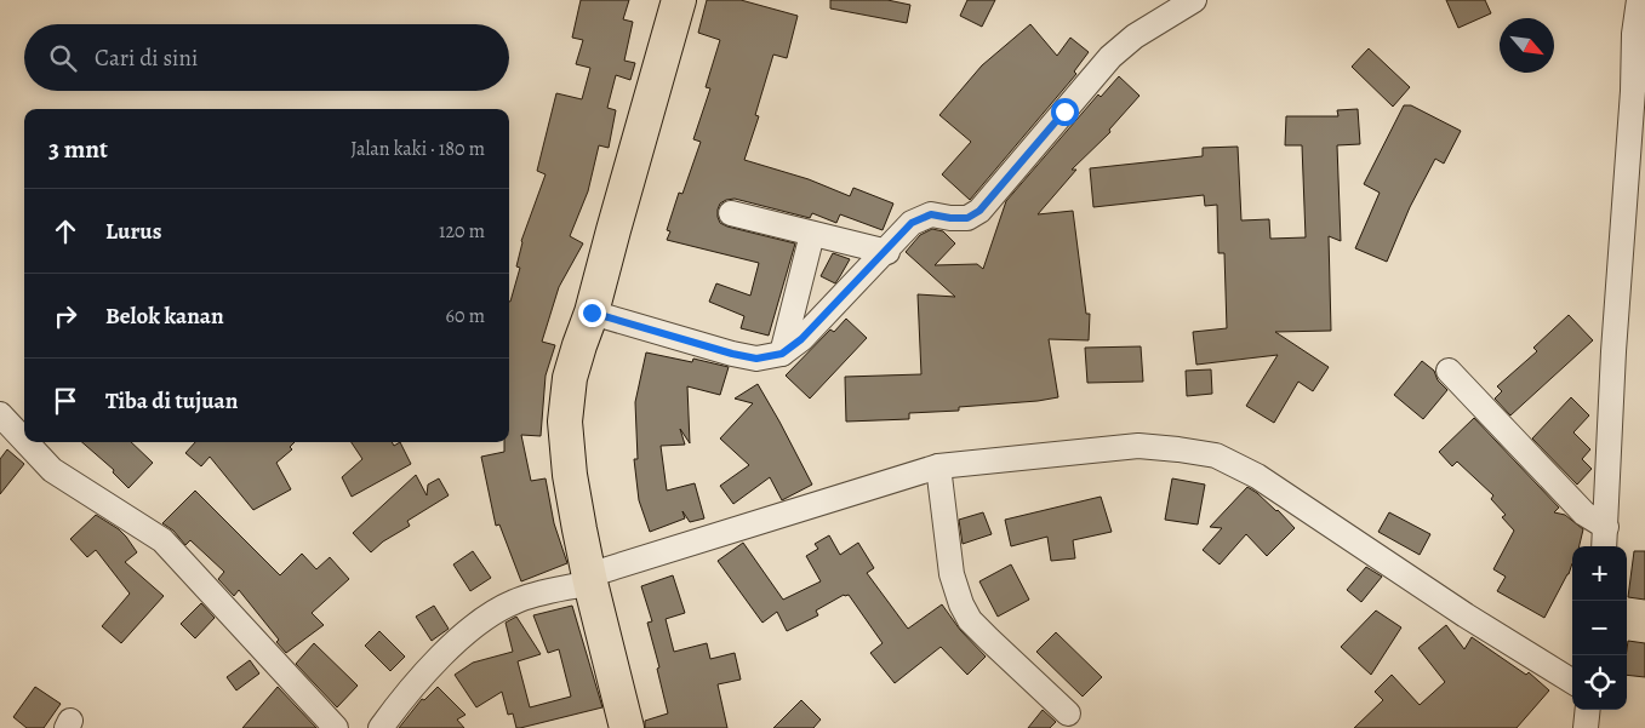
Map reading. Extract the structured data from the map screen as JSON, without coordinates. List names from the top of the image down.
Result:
{
  "north": "bottom right",
  "page": {
    "search": "Cari di sini",
    "heading": ["3 mnt", "Jalan kaki · 180 m"],
    "list": [
      ["Lurus", "120 m"],
      ["Belok kanan", "60 m"],
      "Tiba di tujuan"
    ],
    "map_buttons": ["+", "−"]
  }
}
